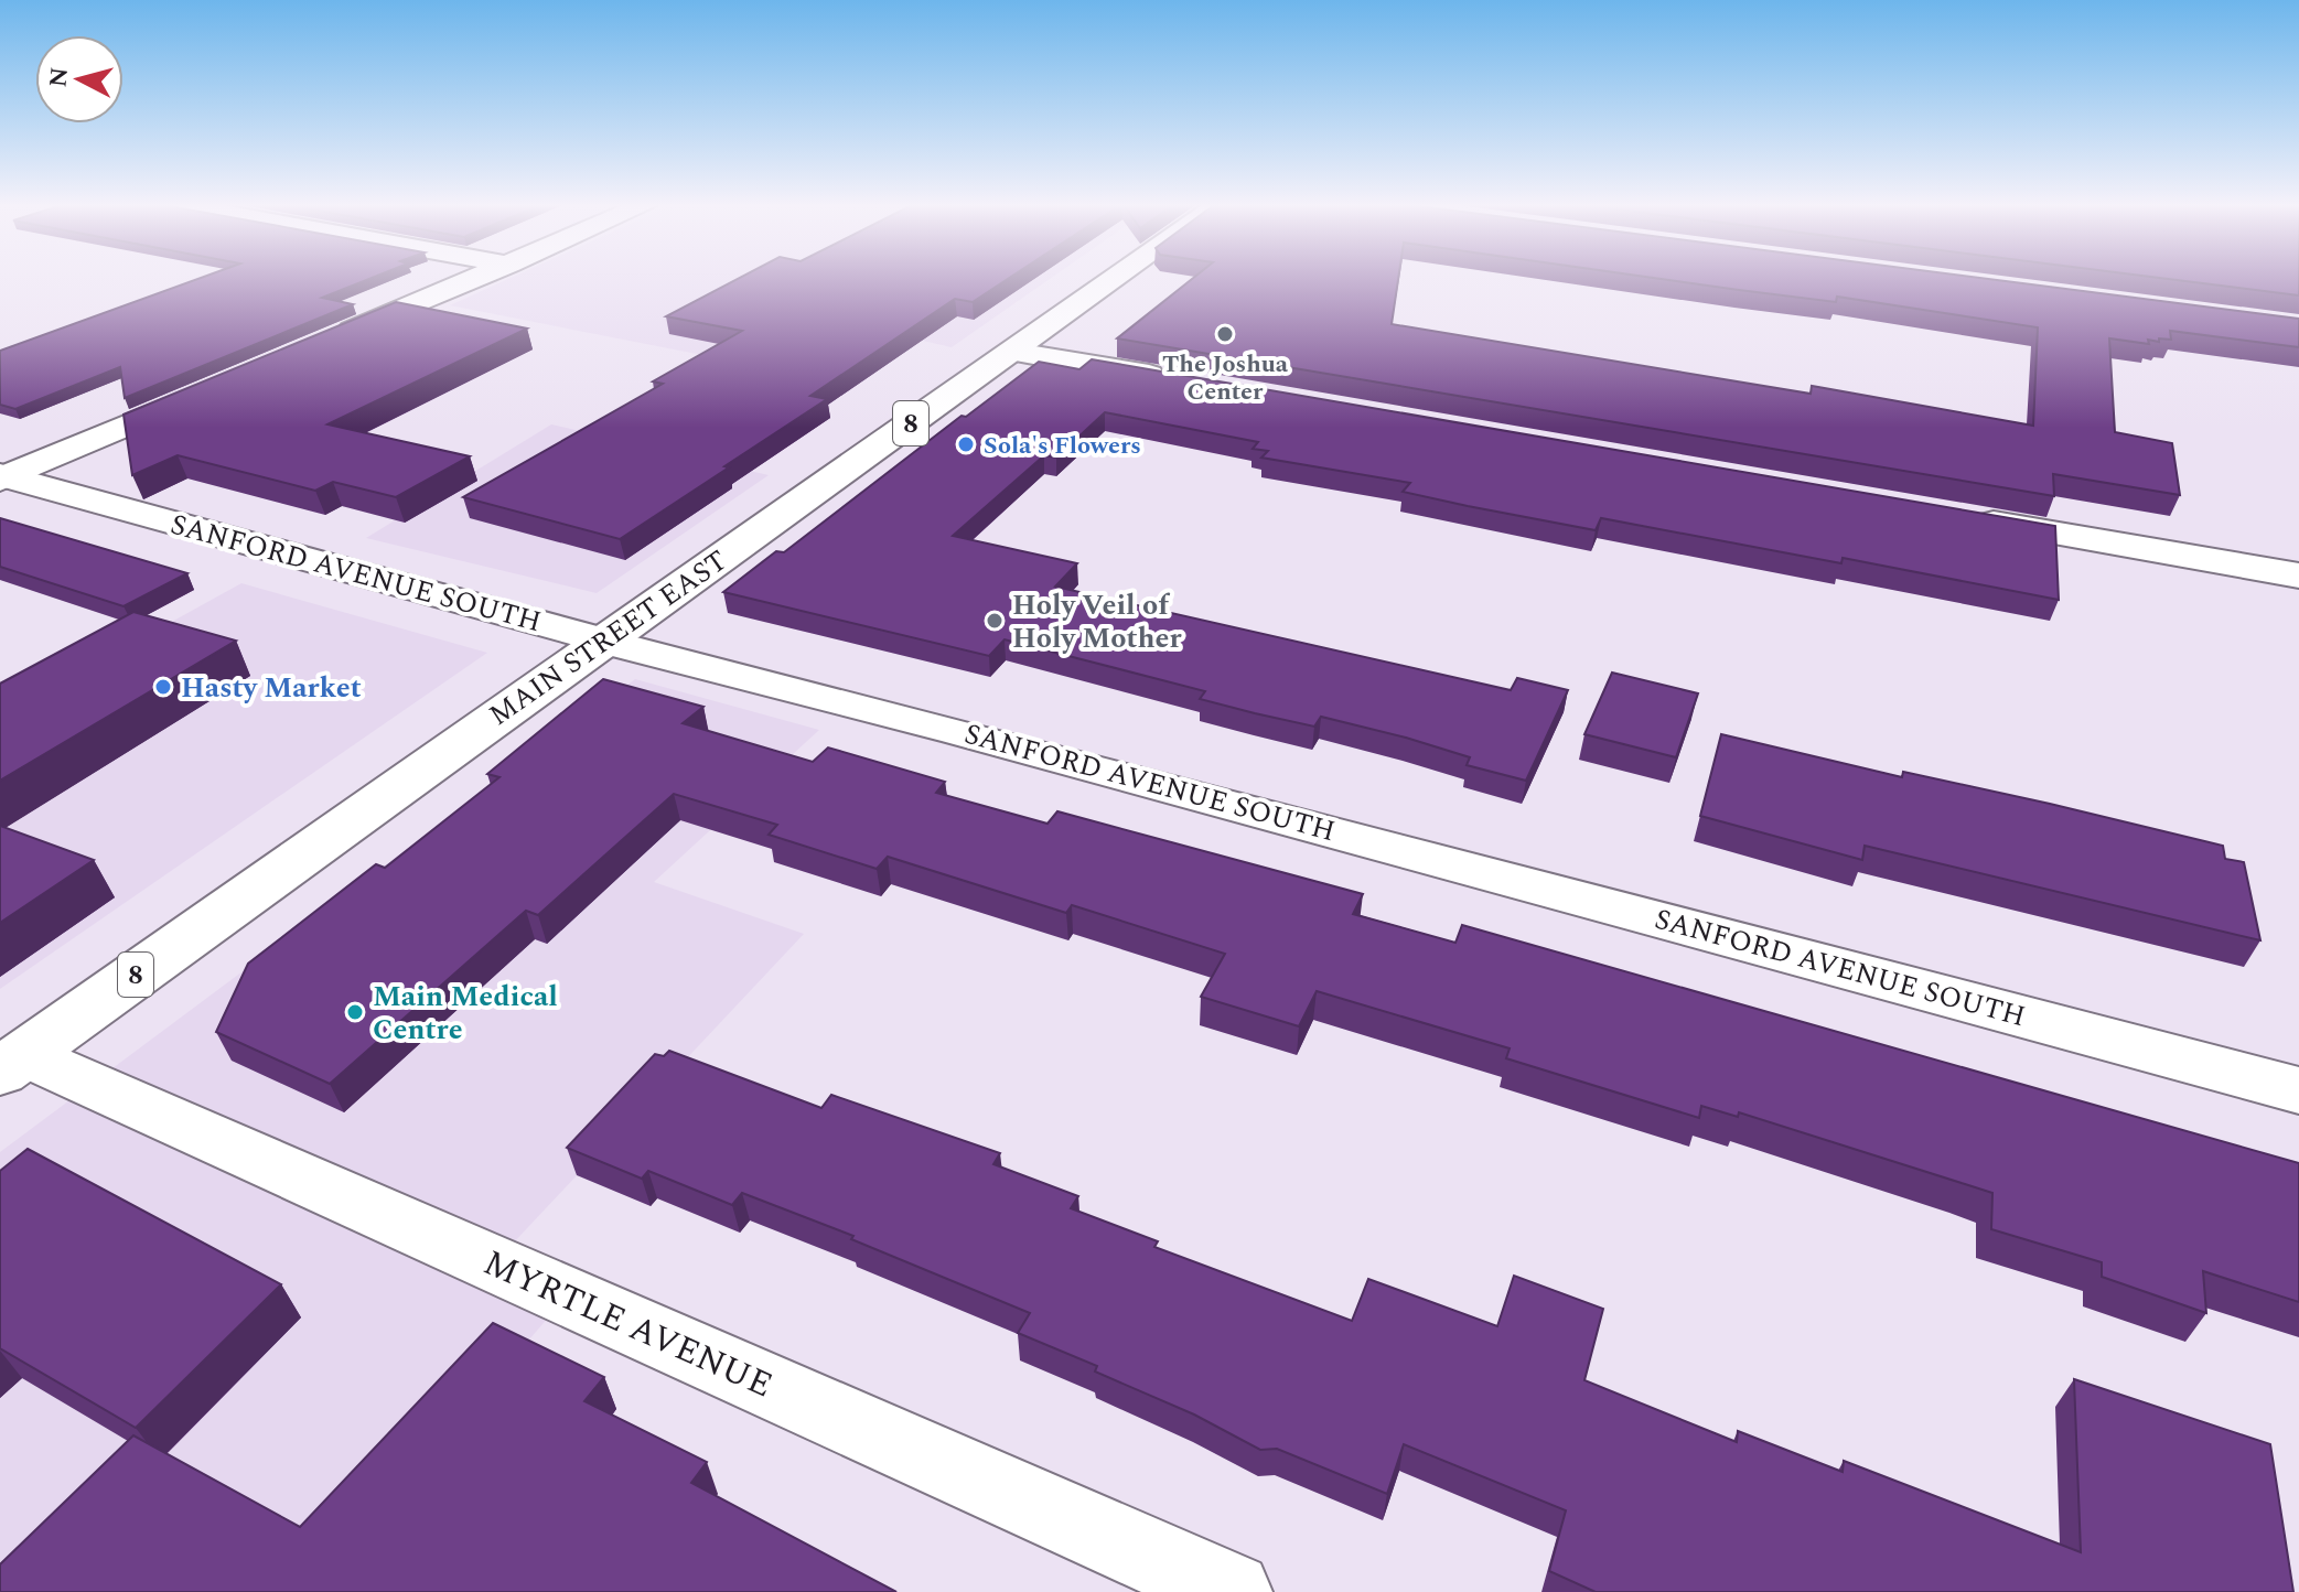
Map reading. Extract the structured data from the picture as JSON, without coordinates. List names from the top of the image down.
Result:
{
  "streets": {
    "street": [
      "8",
      "SANFORD AVENUE SOUTH",
      "MAIN STREET EAST",
      "MYRTLE AVENUE"
    ]
  },
  "crossings": [
    ["SANFORD AVENUE SOUTH", "MAIN STREET EAST"],
    ["MAIN STREET EAST", "MYRTLE AVENUE"]
  ],
  "places": [
    "The Joshua Center",
    "Sola's Flowers",
    "Holy Veil of Holy Mother",
    "Hasty Market",
    "Main Medical Centre"
  ],
  "north": "left"
}
